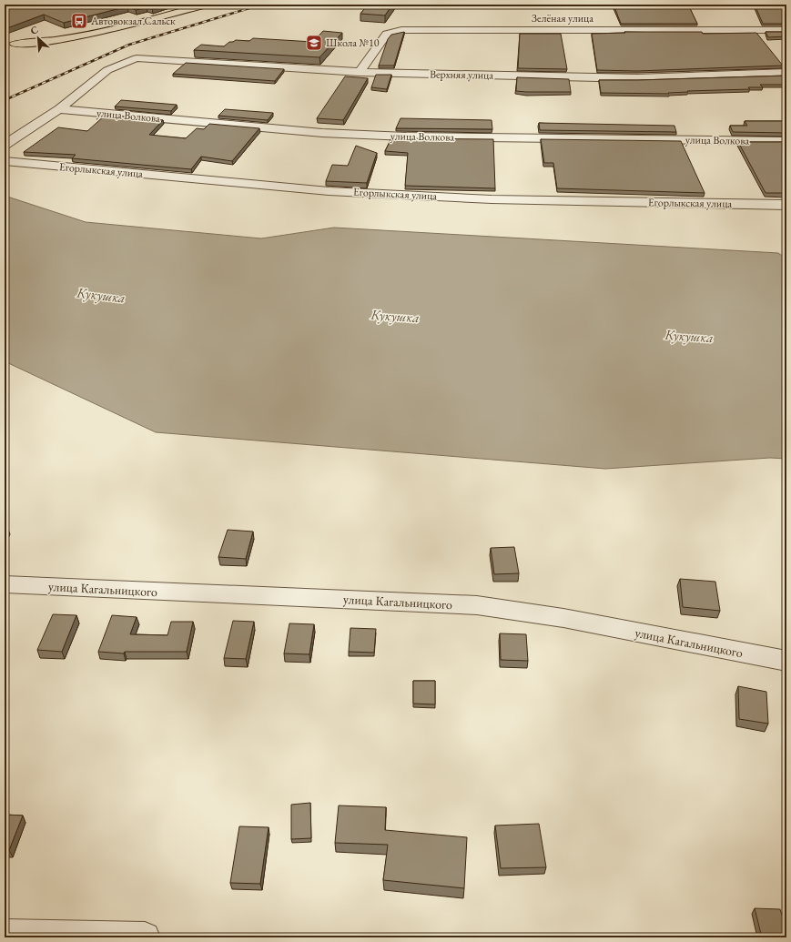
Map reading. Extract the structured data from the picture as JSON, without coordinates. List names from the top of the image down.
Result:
{
  "streets": {
    "street": [
      "Зелёная улица",
      "Верхняя улица",
      "улица Волкова",
      "Егорлыкская улица",
      "улица Кагальницкого"
    ]
  },
  "crossings": [
    ["Зелёная улица", "Верхняя улица"],
    ["Верхняя улица", "улица Волкова"]
  ],
  "water": ["Кукушка"],
  "places": {
    "bus stop": ["Автовокзал Сальск"],
    "school or university": ["Школа №10"]
  },
  "north": "top left"
}
